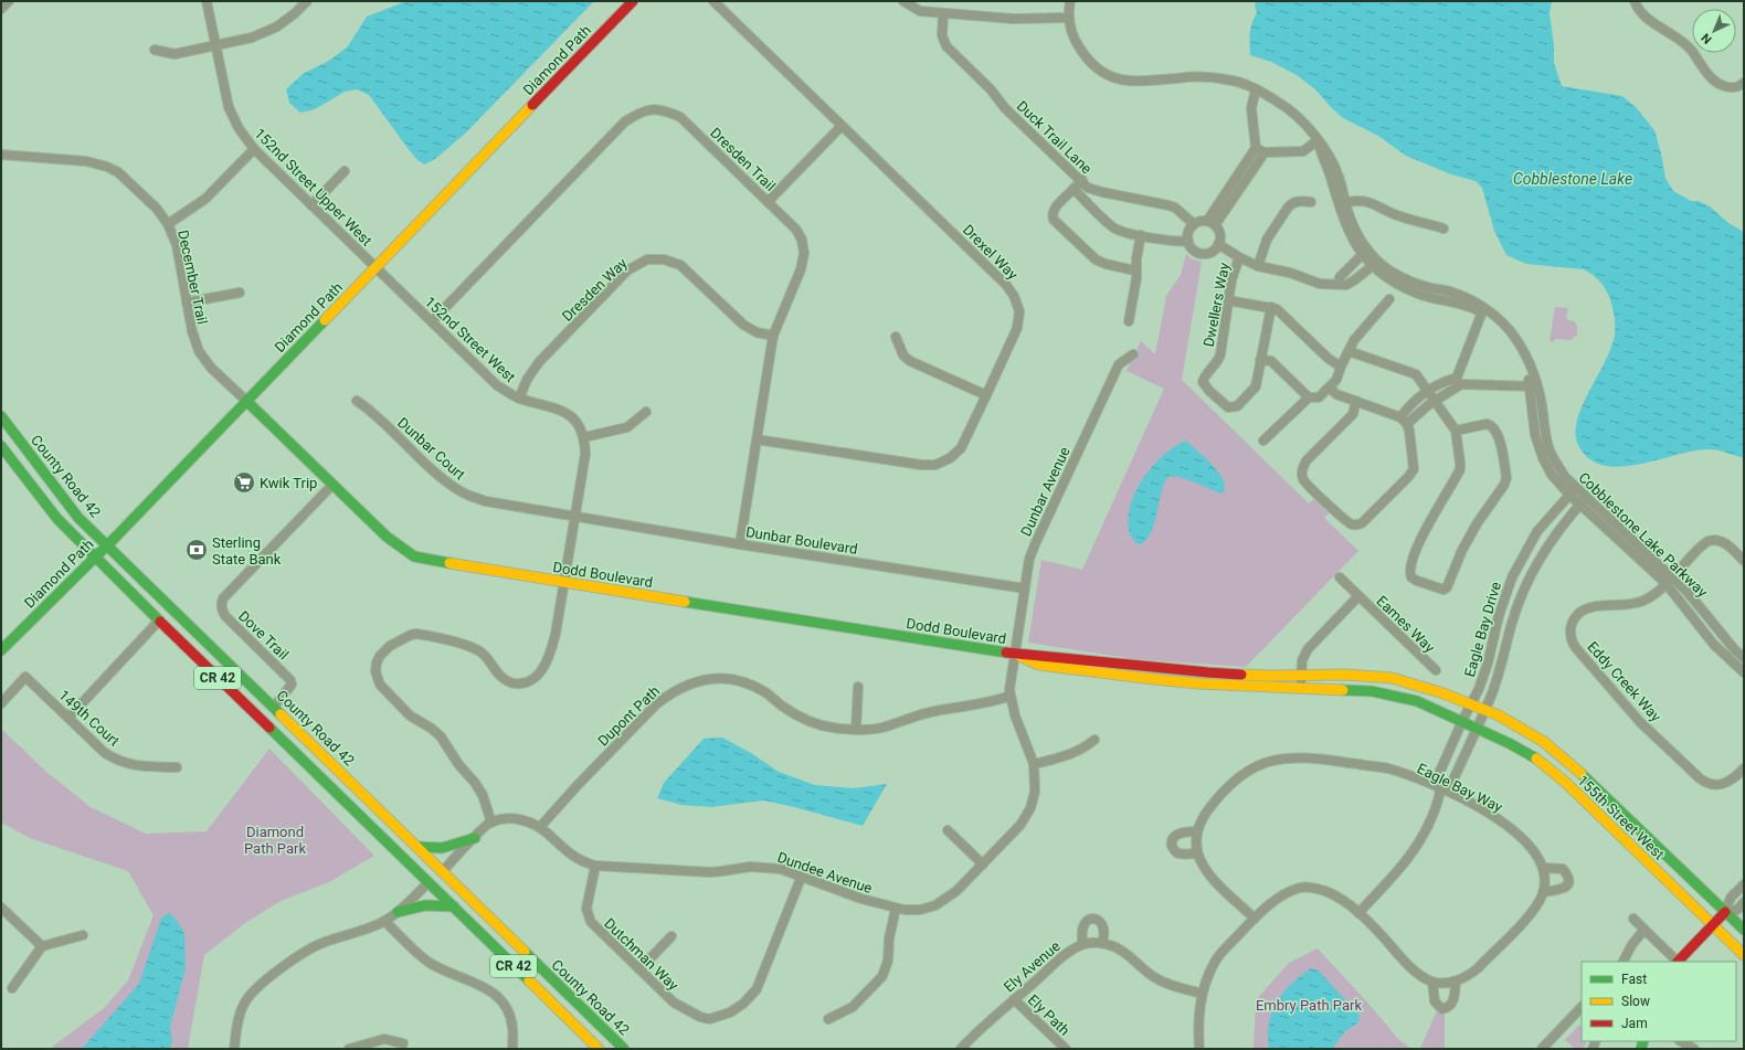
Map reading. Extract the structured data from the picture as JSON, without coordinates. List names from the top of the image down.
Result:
{
  "streets": {
    "main road": [
      "Diamond Path",
      "County Road 42",
      "Dodd Boulevard",
      "CR 42",
      "155th Street West"
    ],
    "street": [
      "Duck Trail Lane",
      "Dresden Trail",
      "152nd Street Upper West",
      "Drexel Way",
      "December Trail",
      "Dresden Way",
      "Dwellers Way",
      "152nd Street West",
      "Dunbar Court",
      "Dunbar Avenue",
      "Cobblestone Lake Parkway",
      "Dunbar Boulevard",
      "Eames Way",
      "Eagle Bay Drive",
      "Dove Trail",
      "Eddy Creek Way",
      "Dupont Path",
      "149th Court",
      "Eagle Bay Way",
      "Dundee Avenue",
      "Dutchman Way",
      "Ely Avenue",
      "Ely Path"
    ]
  },
  "crossings": [
    ["Diamond Path", "152nd Street Upper West"],
    ["Diamond Path", "December Trail"],
    ["Diamond Path", "152nd Street West"],
    ["Diamond Path", "County Road 42"],
    ["Diamond Path", "Dodd Boulevard"],
    ["Diamond Path", "CR 42"],
    ["Dresden Trail", "Drexel Way"],
    ["Dresden Trail", "Dresden Way"],
    ["Dresden Trail", "152nd Street West"],
    ["Dresden Trail", "Dunbar Boulevard"],
    ["152nd Street Upper West", "152nd Street West"],
    ["December Trail", "Dodd Boulevard"],
    ["Dresden Way", "152nd Street West"],
    ["Dunbar Court", "Dunbar Boulevard"],
    ["County Road 42", "Dove Trail"],
    ["Dunbar Avenue", "Dunbar Boulevard"],
    ["Dunbar Avenue", "Dodd Boulevard"],
    ["Dunbar Avenue", "155th Street West"],
    ["Dunbar Avenue", "Dundee Avenue"],
    ["Cobblestone Lake Parkway", "Eagle Bay Drive"],
    ["Cobblestone Lake Parkway", "Eddy Creek Way"],
    ["Dodd Boulevard", "Dove Trail"],
    ["Dodd Boulevard", "155th Street West"],
    ["Dodd Boulevard", "Dundee Avenue"],
    ["Eames Way", "155th Street West"],
    ["Eagle Bay Drive", "Eagle Bay Way"],
    ["Eagle Bay Drive", "155th Street West"],
    ["Dupont Path", "Dundee Avenue"],
    ["155th Street West", "Dundee Avenue"],
    ["Dundee Avenue", "Dutchman Way"],
    ["Ely Avenue", "Ely Path"]
  ],
  "water": ["Cobblestone Lake"],
  "parks": ["Diamond Path Park", "Embry Path Park"],
  "places": {
    "supermarket": ["Kwik Trip"],
    "bank": ["Sterling State Bank"]
  },
  "legend": ["Fast", "Slow", "Jam"],
  "north": "bottom left"
}
